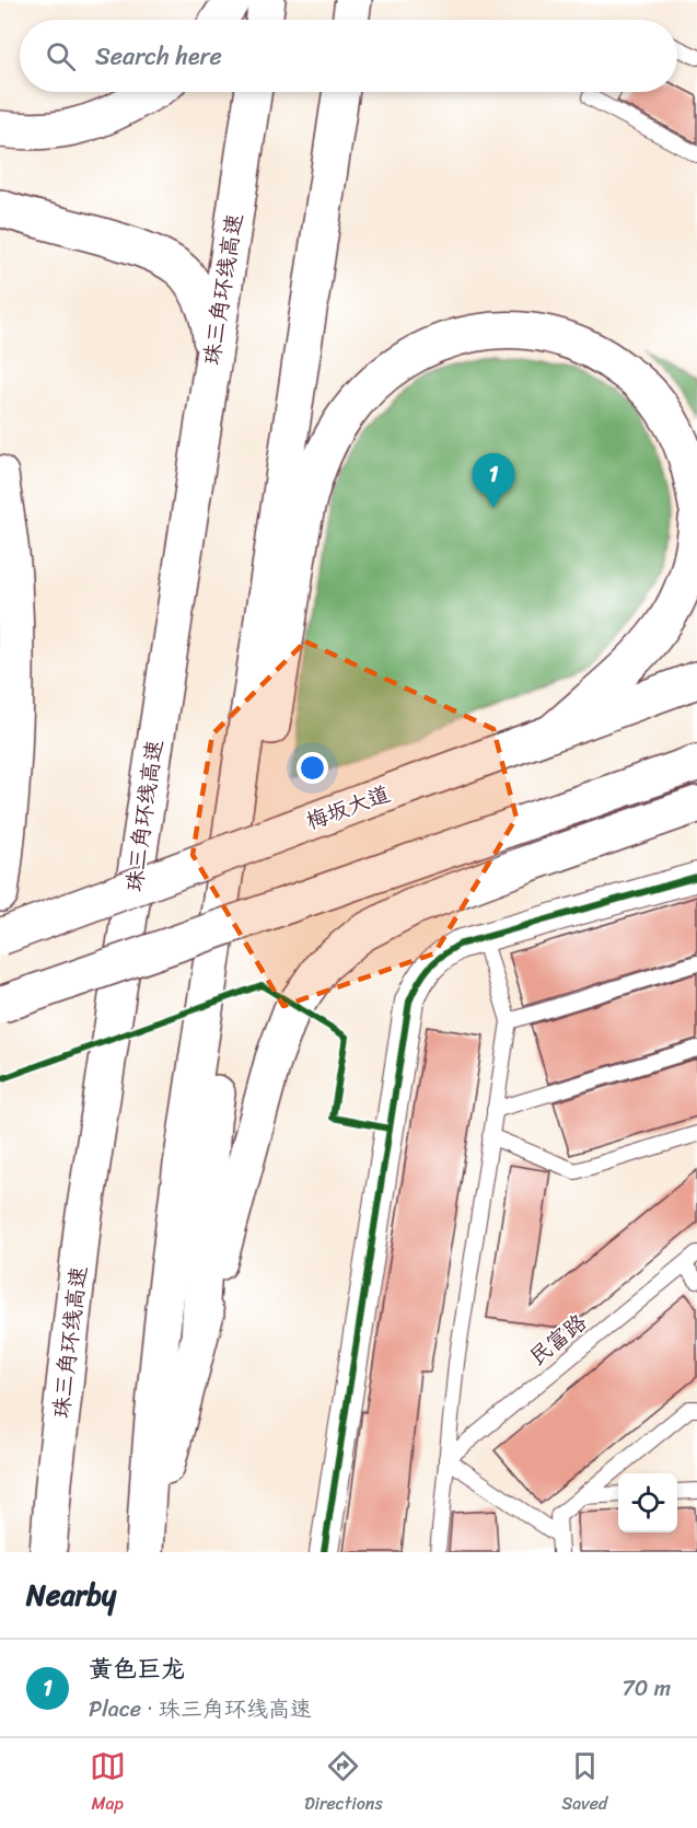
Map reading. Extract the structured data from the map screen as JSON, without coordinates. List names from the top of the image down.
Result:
{
  "streets": {
    "main road": ["珠三角环线高速", "梅坂大道"],
    "lane": ["民富路"]
  },
  "page": {
    "search": "Search here",
    "pins": "1",
    "heading": "Nearby",
    "list": [
      {
        "mark": "1",
        "name": "黄色巨龙",
        "note": "Place · 珠三角环线高速",
        "value": "70 m"
      }
    ],
    "nav": ["Map", "Directions", "Saved"]
  }
}
